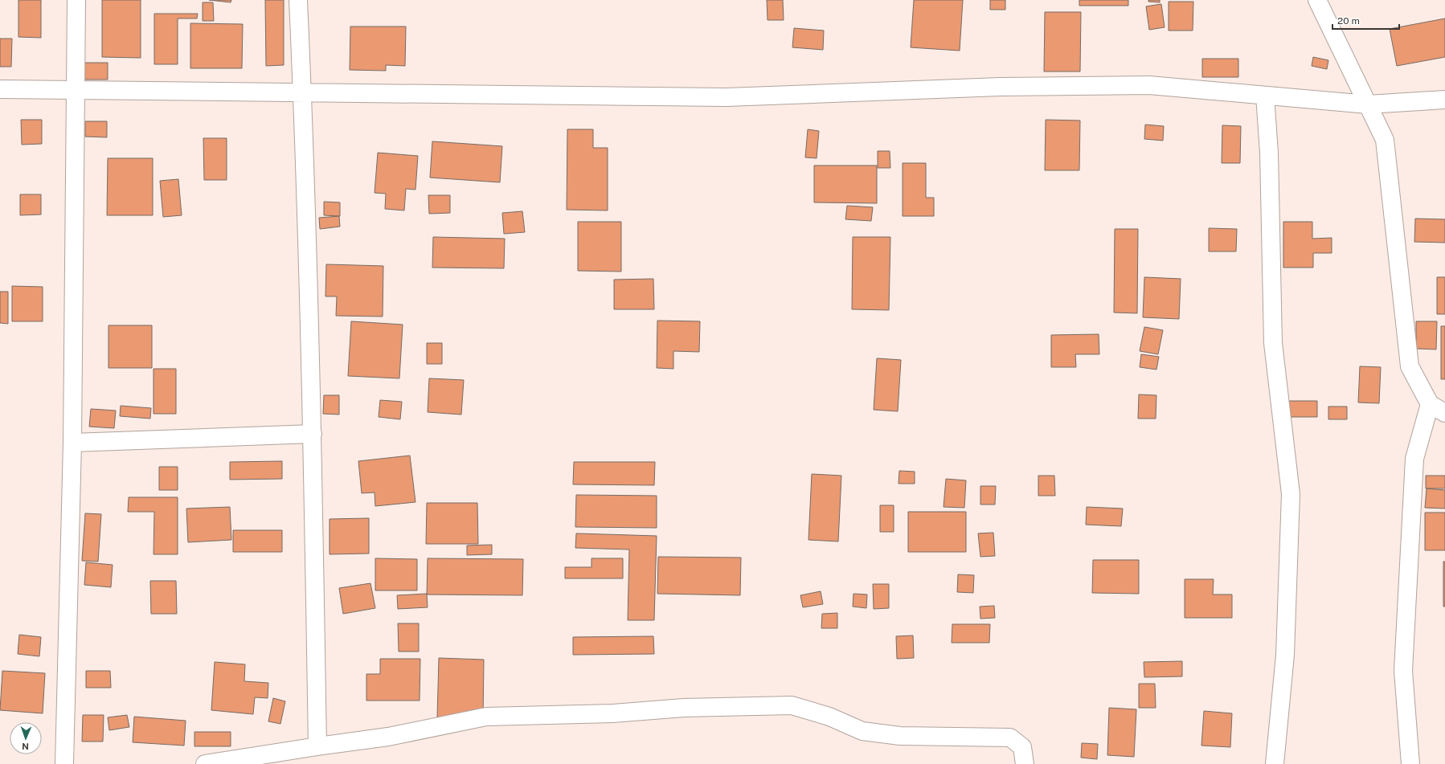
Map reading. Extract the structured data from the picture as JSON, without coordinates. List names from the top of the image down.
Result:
{
  "scale_bar": "20 m",
  "north": "bottom"
}
